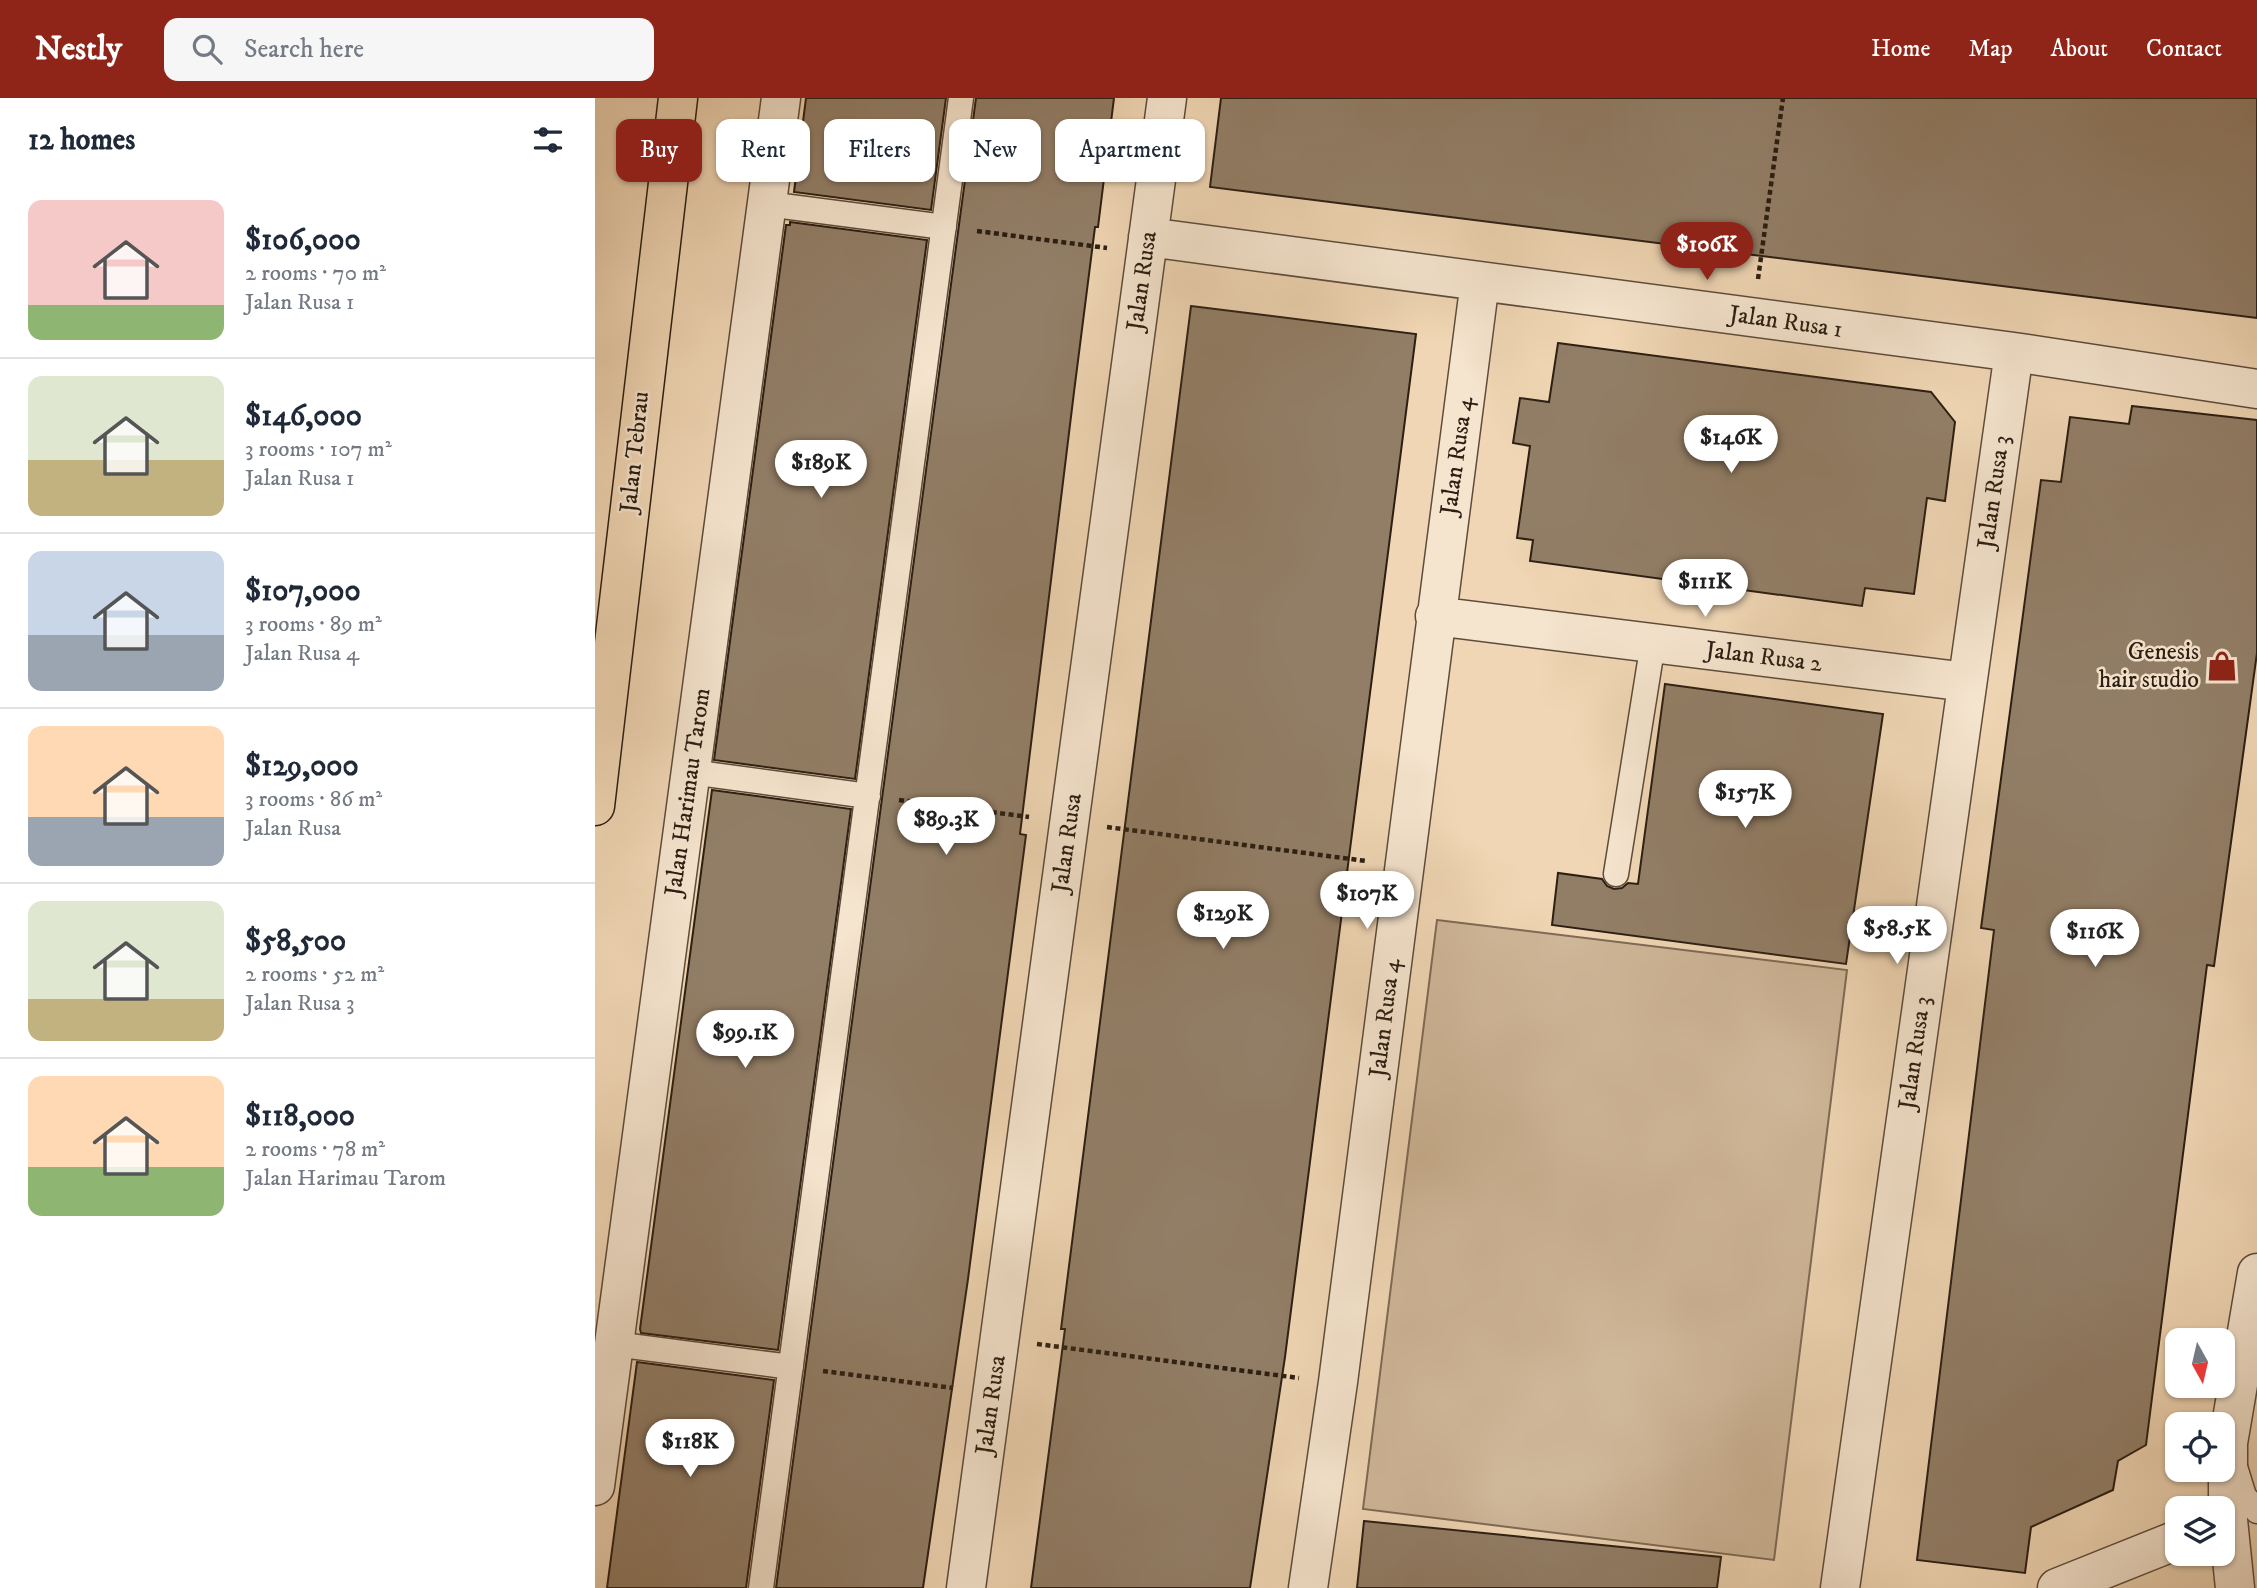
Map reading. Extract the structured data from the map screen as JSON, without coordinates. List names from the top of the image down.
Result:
{
  "streets": {
    "highway": ["Jalan Tebrau"],
    "street": [
      "Jalan Rusa",
      "Jalan Rusa 1",
      "Jalan Rusa 4",
      "Jalan Rusa 3",
      "Jalan Rusa 2",
      "Jalan Harimau Tarom"
    ]
  },
  "crossings": [
    ["Jalan Rusa", "Jalan Rusa 1"],
    ["Jalan Rusa 1", "Jalan Rusa 4"],
    ["Jalan Rusa 1", "Jalan Rusa 3"],
    ["Jalan Rusa 4", "Jalan Rusa 2"],
    ["Jalan Rusa 3", "Jalan Rusa 2"]
  ],
  "places": {
    "shop": ["Genesis hair studio"]
  },
  "north": "bottom",
  "page": {
    "header": "Nestly",
    "search": "Search here",
    "nav": [
      "Home",
      "Map",
      "About",
      "Contact"
    ],
    "heading": "12 homes",
    "chip": [
      "Buy",
      "Rent",
      "Filters",
      "New",
      "Apartment"
    ],
    "list": [
      {
        "name": "$106,000",
        "note": "2 rooms · 70 m² · Jalan Rusa 1"
      },
      {
        "name": "$146,000",
        "note": "3 rooms · 107 m² · Jalan Rusa 1"
      },
      {
        "name": "$107,000",
        "note": "3 rooms · 89 m² · Jalan Rusa 4"
      },
      {
        "name": "$129,000",
        "note": "3 rooms · 86 m² · Jalan Rusa"
      },
      {
        "name": "$58,500",
        "note": "2 rooms · 52 m² · Jalan Rusa 3"
      },
      {
        "name": "$118,000",
        "note": "2 rooms · 78 m² · Jalan Harimau Tarom"
      }
    ],
    "price": [
      "$106K",
      "$146K",
      "$189K",
      "$111K",
      "$157K",
      "$89.3K",
      "$107K",
      "$129K",
      "$58.5K",
      "$116K",
      "$99.1K",
      "$118K"
    ]
  }
}
